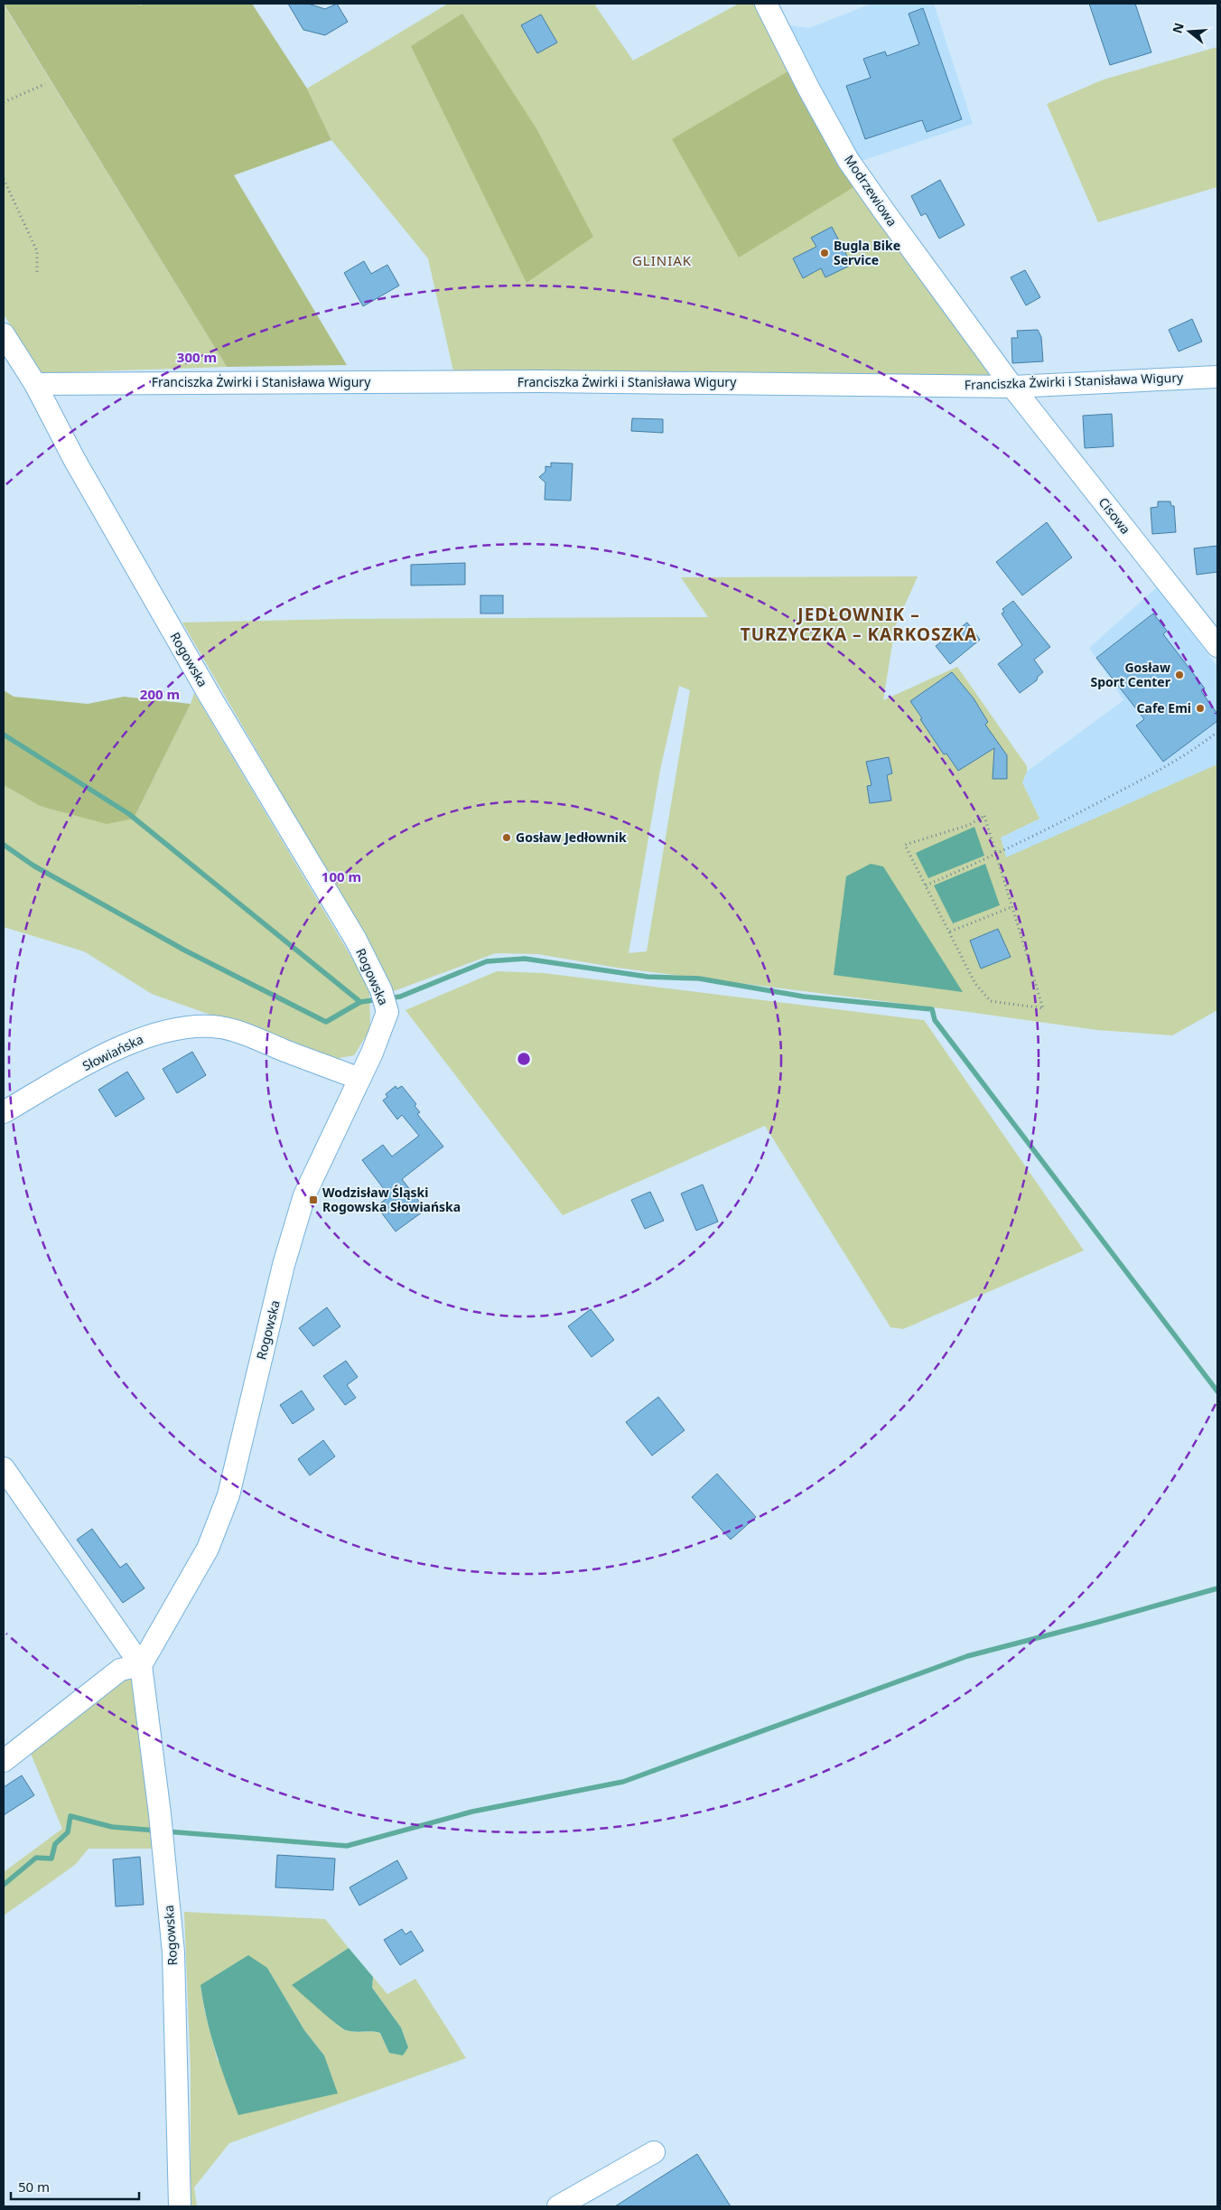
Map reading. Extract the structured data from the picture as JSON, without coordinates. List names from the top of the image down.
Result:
{
  "streets": {
    "street": [
      "Modrzewiowa",
      "Franciszka Żwirki i Stanisława Wigury",
      "Cisowa",
      "Rogowska",
      "Słowiańska"
    ]
  },
  "crossings": [
    ["Modrzewiowa", "Franciszka Żwirki i Stanisława Wigury"],
    ["Modrzewiowa", "Cisowa"],
    ["Franciszka Żwirki i Stanisława Wigury", "Cisowa"],
    ["Franciszka Żwirki i Stanisława Wigury", "Rogowska"],
    ["Rogowska", "Słowiańska"]
  ],
  "districts": ["GLINIAK", "JEDŁOWNIK – TURZYCZKA – KARKOSZKA"],
  "places": {
    "other": [
      "Bugla Bike Service",
      "Gosław Sport Center",
      "Cafe Emi",
      "Gosław Jedłownik"
    ],
    "transit": ["Wodzisław Śląski Rogowska Słowiańska"]
  },
  "scale_bar": "50 m",
  "north": "left",
  "rings": ["300 m", "200 m", "100 m"]
}
